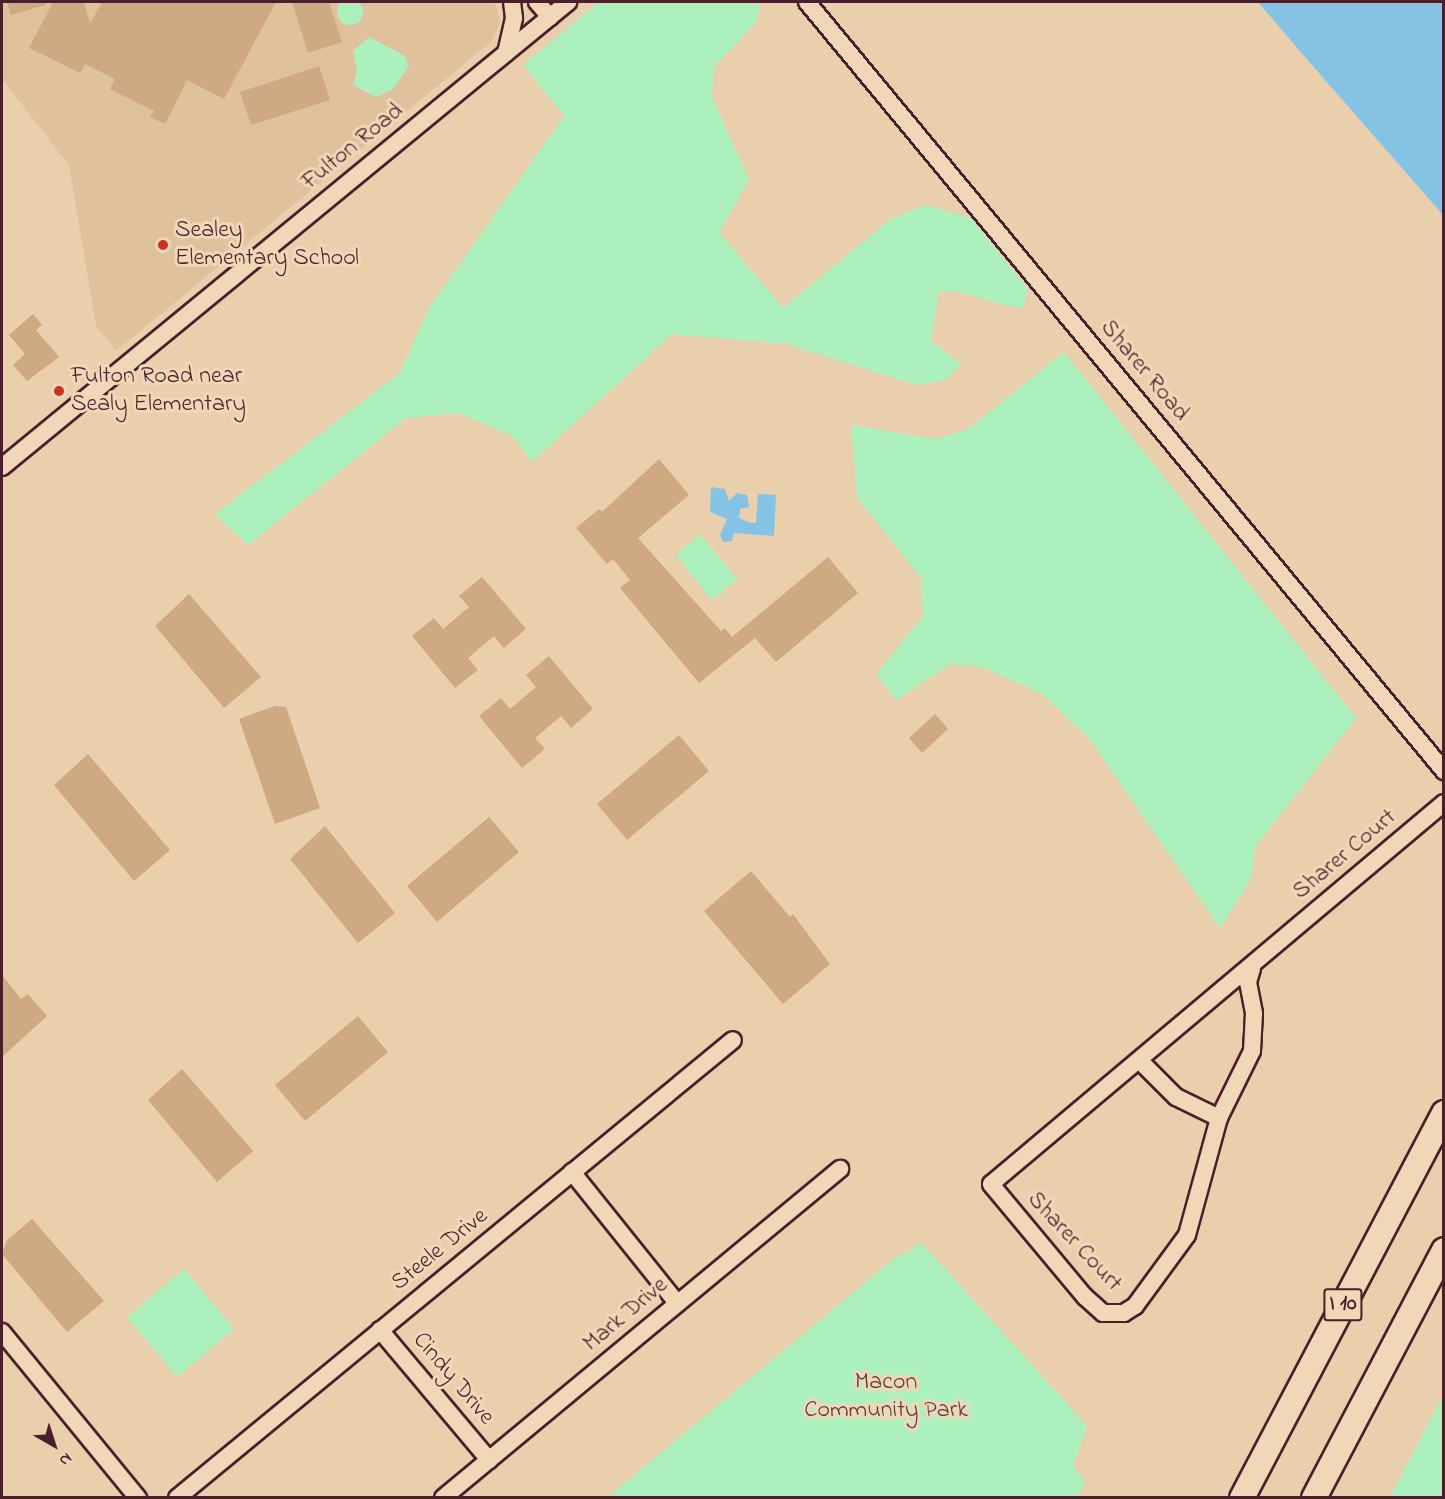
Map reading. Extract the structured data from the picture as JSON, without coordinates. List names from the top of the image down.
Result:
{
  "streets": {
    "highway": ["I 10"],
    "street": [
      "Fulton Road",
      "Sharer Road",
      "Sharer Court",
      "Steele Drive",
      "Mark Drive",
      "Cindy Drive"
    ]
  },
  "crossings": [
    ["Steele Drive", "Cindy Drive"],
    ["Mark Drive", "Cindy Drive"]
  ],
  "parks": ["Macon Community Park"],
  "places": ["Sealey Elementary School", "Fulton Road near Sealy Elementary"],
  "north": "bottom right"
}
